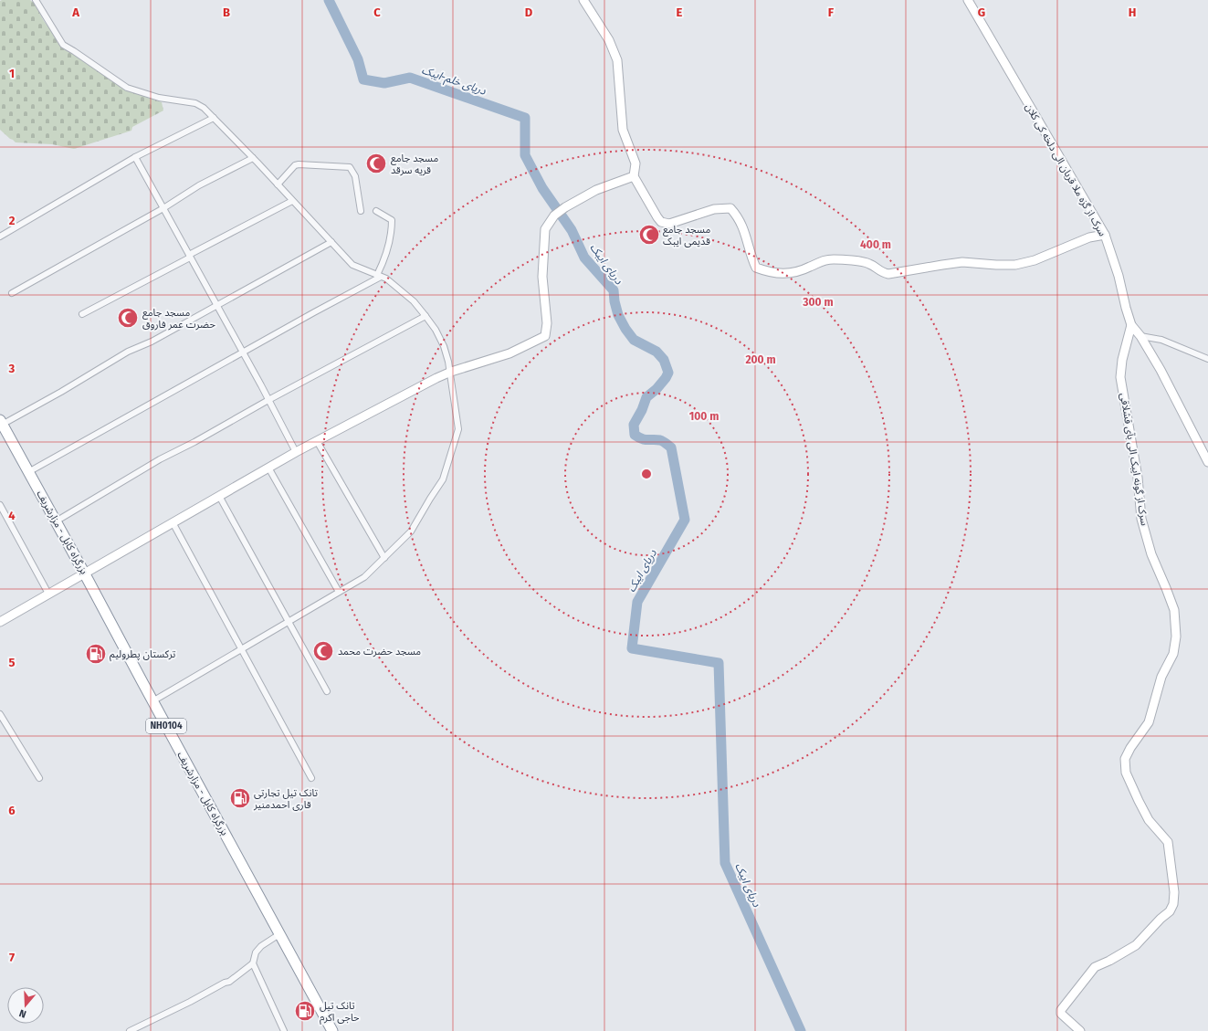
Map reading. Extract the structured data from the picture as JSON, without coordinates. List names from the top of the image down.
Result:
{
  "streets": {
    "highway": ["بزرگراه کابل - مزارشریف", "NH0104"],
    "street": ["سرک از گزه ملا قربان الی دلخه کی کلان", "سرک از گونه ایبک الی بآی قشلاقی"]
  },
  "crossings": [
    ["سرک از گزه ملا قربان الی دلخه کی کلان", "سرک از گونه ایبک الی بآی قشلاقی"]
  ],
  "water": ["دریای خلم-ایبک", "دریای ایبک"],
  "places": {
    "mosque": [
      "مسجد جامع قریه سرقد",
      "مسجد جامع قدیمی ایبک",
      "مسجد جامع حضرت عمر فاروق",
      "مسجد حضرت محمد"
    ],
    "fuel station": ["ترکستان پطرولیم", "تانک تیل تجارتی قاری احمدمنیر", "تانک تیل حاجی اکرم"]
  },
  "north": "bottom",
  "grid": {
    "columns": [
      "A",
      "B",
      "C",
      "D",
      "E",
      "F",
      "G",
      "H"
    ],
    "rows": [
      "1",
      "2",
      "3",
      "4",
      "5",
      "6",
      "7"
    ]
  },
  "rings": [
    "400 m",
    "300 m",
    "200 m",
    "100 m"
  ]
}
